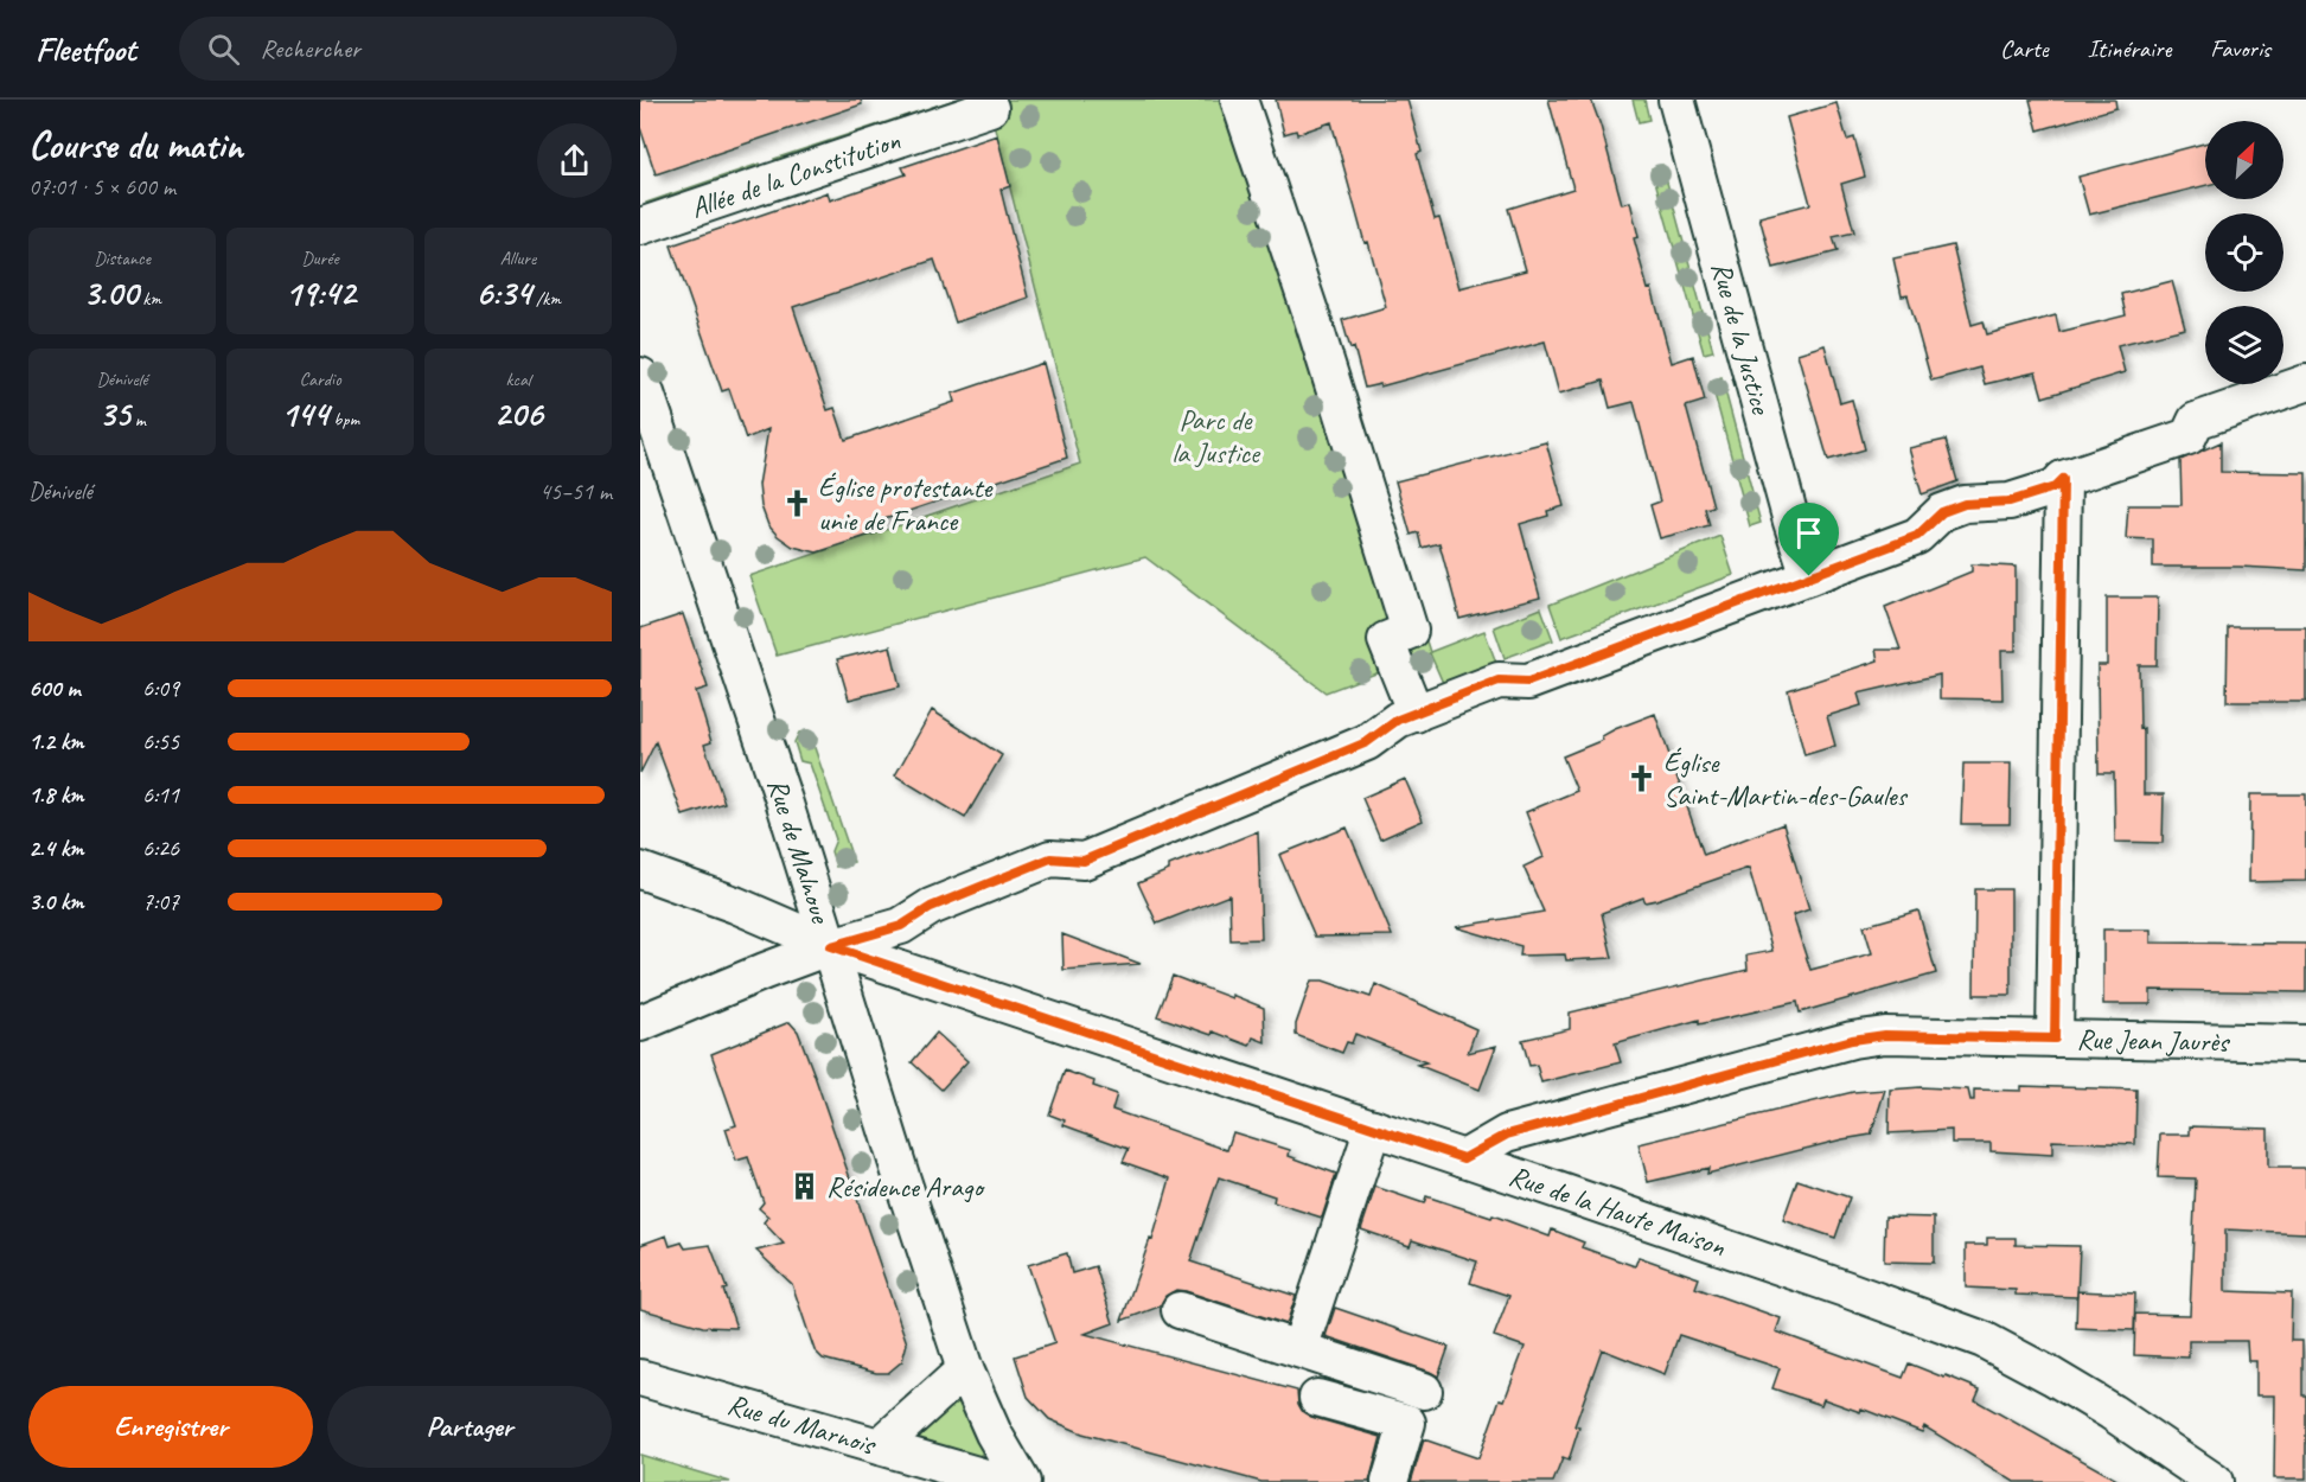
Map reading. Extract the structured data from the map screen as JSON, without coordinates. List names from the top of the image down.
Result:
{
  "streets": {
    "street": [
      "Allée de la Constitution",
      "Rue de la Justice",
      "Rue de Malnoue",
      "Rue Jean Jaurès",
      "Rue de la Haute Maison",
      "Rue du Marnois"
    ]
  },
  "crossings": [
    ["Rue de Malnoue", "Rue de la Haute Maison"],
    ["Rue Jean Jaurès", "Rue de la Haute Maison"]
  ],
  "parks": ["Parc de la Justice"],
  "places": {
    "church": ["Église protestante unie de France", "Église Saint-Martin-des-Gaules"],
    "building": ["Résidence Arago"]
  },
  "north": "top right",
  "page": {
    "header": "Fleetfoot",
    "search": "Rechercher",
    "nav": ["Carte", "Itinéraire", "Favoris"],
    "heading": ["Course du matin", "07:01 · 5 × 600 m"],
    "stats": [
      ["Distance", "3.00 km"],
      ["Durée", "19:42"],
      ["Allure", "6:34 /km"],
      ["Dénivelé", "35 m"],
      ["Cardio", "144 bpm"],
      ["kcal", "206"]
    ],
    "chart": ["Dénivelé", "45–51 m"],
    "list": [
      {
        "name": "600 m",
        "note": "6:09"
      },
      {
        "name": "1.2 km",
        "note": "6:55"
      },
      {
        "name": "1.8 km",
        "note": "6:11"
      },
      {
        "name": "2.4 km",
        "note": "6:26"
      },
      {
        "name": "3.0 km",
        "note": "7:07"
      }
    ],
    "buttons": ["Enregistrer", "Partager"]
  }
}
